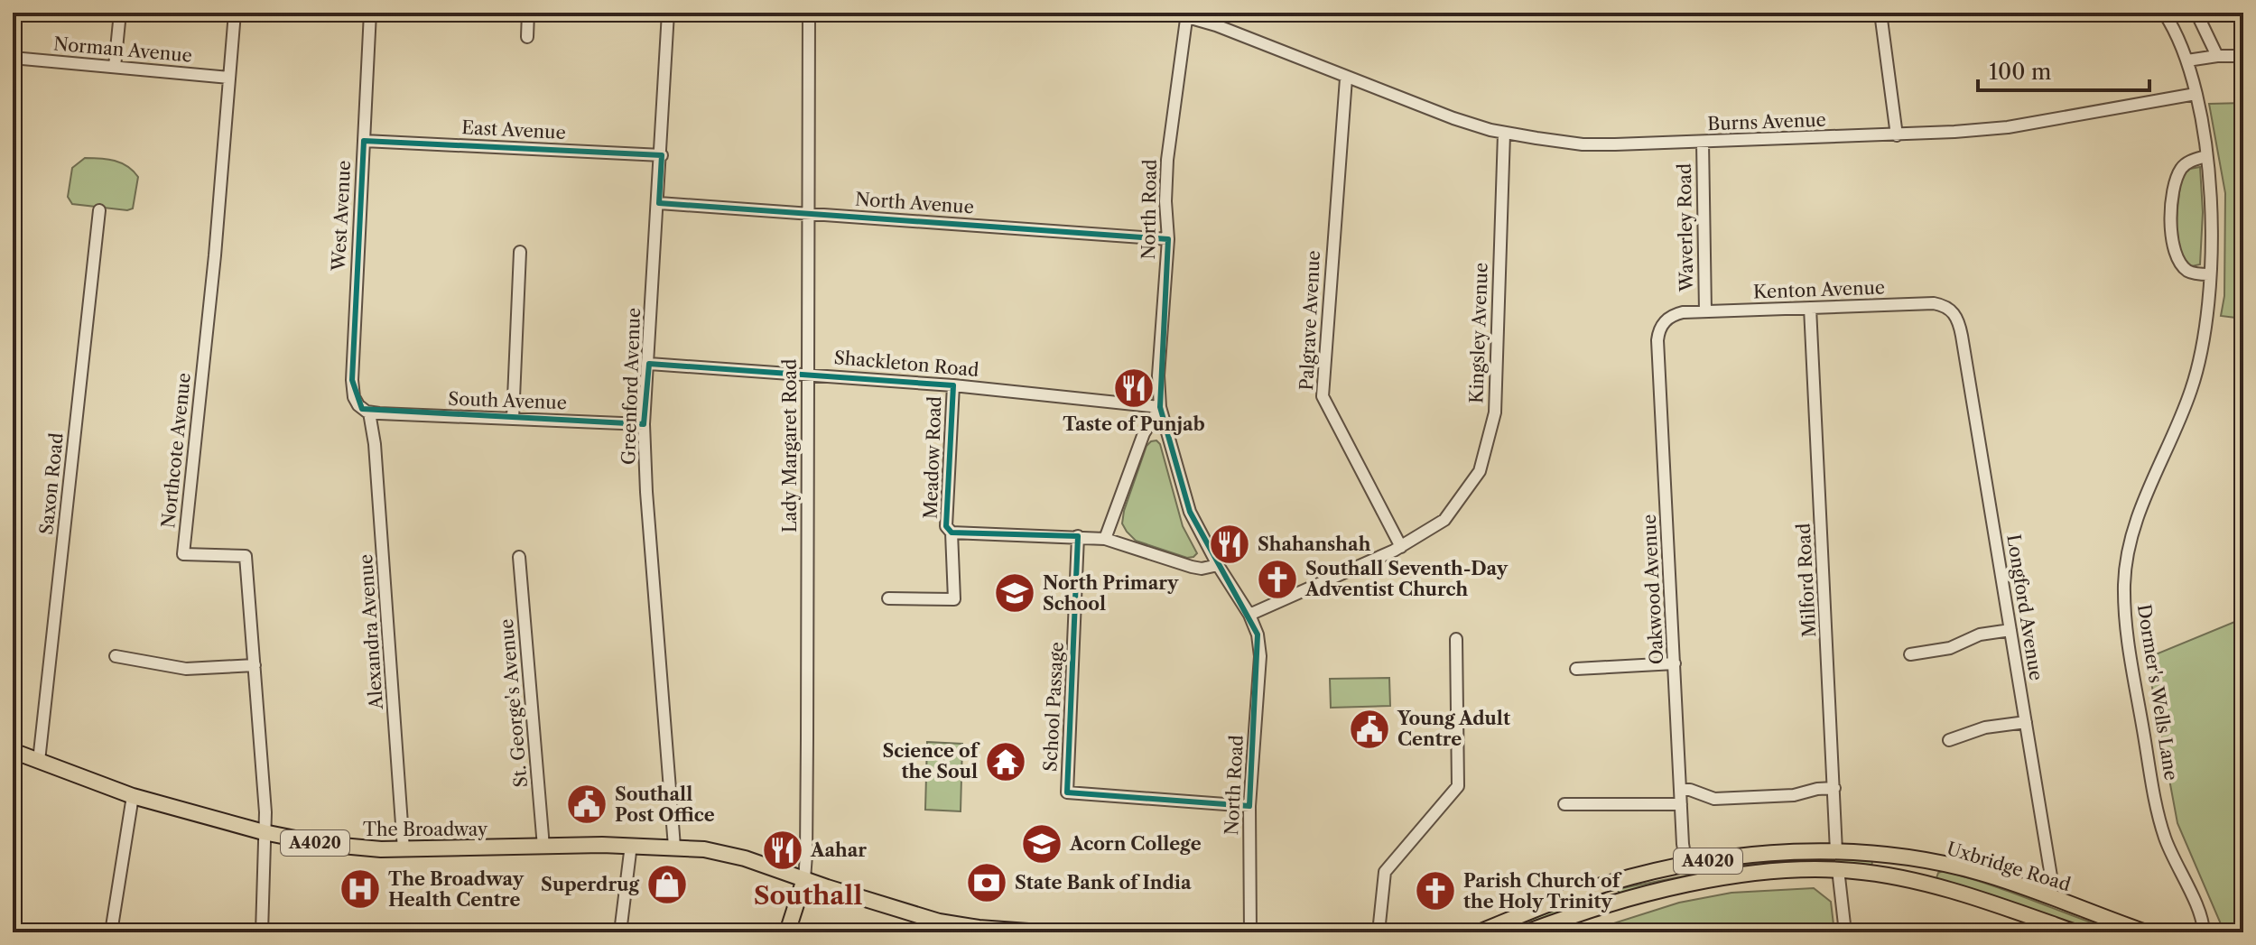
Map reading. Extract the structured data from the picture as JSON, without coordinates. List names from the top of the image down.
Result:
{
  "streets": {
    "main road": ["The Broadway", "A4020", "Uxbridge Road"],
    "street": [
      "Norman Avenue",
      "Burns Avenue",
      "East Avenue",
      "North Avenue",
      "North Road",
      "West Avenue",
      "Waverley Road",
      "Kenton Avenue",
      "Palgrave Avenue",
      "Kingsley Avenue",
      "Shackleton Road",
      "Greenford Avenue",
      "South Avenue",
      "Lady Margaret Road",
      "Northcote Avenue",
      "Meadow Road",
      "Saxon Road",
      "Milford Road",
      "Oakwood Avenue",
      "Longford Avenue",
      "Alexandra Avenue",
      "Dormer's Wells Lane",
      "St. George's Avenue",
      "School Passage"
    ]
  },
  "crossings": [
    ["Norman Avenue", "Northcote Avenue"],
    ["Burns Avenue", "North Road"],
    ["Burns Avenue", "Waverley Road"],
    ["Burns Avenue", "Palgrave Avenue"],
    ["Burns Avenue", "Kingsley Avenue"],
    ["Burns Avenue", "Dormer's Wells Lane"],
    ["East Avenue", "West Avenue"],
    ["East Avenue", "Greenford Avenue"],
    ["North Avenue", "North Road"],
    ["North Avenue", "Greenford Avenue"],
    ["North Avenue", "Lady Margaret Road"],
    ["North Road", "Kingsley Avenue"],
    ["North Road", "Shackleton Road"],
    ["North Road", "School Passage"],
    ["West Avenue", "South Avenue"],
    ["West Avenue", "Alexandra Avenue"],
    ["Waverley Road", "Kenton Avenue"],
    ["Kenton Avenue", "Milford Road"],
    ["Kenton Avenue", "Oakwood Avenue"],
    ["Kenton Avenue", "Longford Avenue"],
    ["Palgrave Avenue", "Kingsley Avenue"],
    ["Shackleton Road", "Greenford Avenue"],
    ["Shackleton Road", "Lady Margaret Road"],
    ["Shackleton Road", "Meadow Road"],
    ["Greenford Avenue", "South Avenue"],
    ["Greenford Avenue", "The Broadway"],
    ["South Avenue", "Alexandra Avenue"],
    ["Lady Margaret Road", "The Broadway"],
    ["Lady Margaret Road", "A4020"],
    ["Northcote Avenue", "The Broadway"],
    ["Meadow Road", "School Passage"],
    ["Saxon Road", "The Broadway"],
    ["Milford Road", "Uxbridge Road"],
    ["Oakwood Avenue", "Uxbridge Road"],
    ["Longford Avenue", "Uxbridge Road"],
    ["Alexandra Avenue", "The Broadway"],
    ["St. George's Avenue", "The Broadway"],
    ["The Broadway", "A4020"]
  ],
  "districts": ["Southall"],
  "places": {
    "restaurant": ["Taste of Punjab", "Shahanshah", "Aahar"],
    "church": ["Southall Seventh-Day Adventist Church", "Parish Church of the Holy Trinity"],
    "school or university": ["North Primary School", "Acorn College"],
    "public building": ["Young Adult Centre", "Southall Post Office"],
    "temple": ["Science of the Soul"],
    "bank": ["State Bank of India"],
    "shop": ["Superdrug"],
    "hospital": ["The Broadway Health Centre"]
  },
  "scale_bar": "100 m"
}
